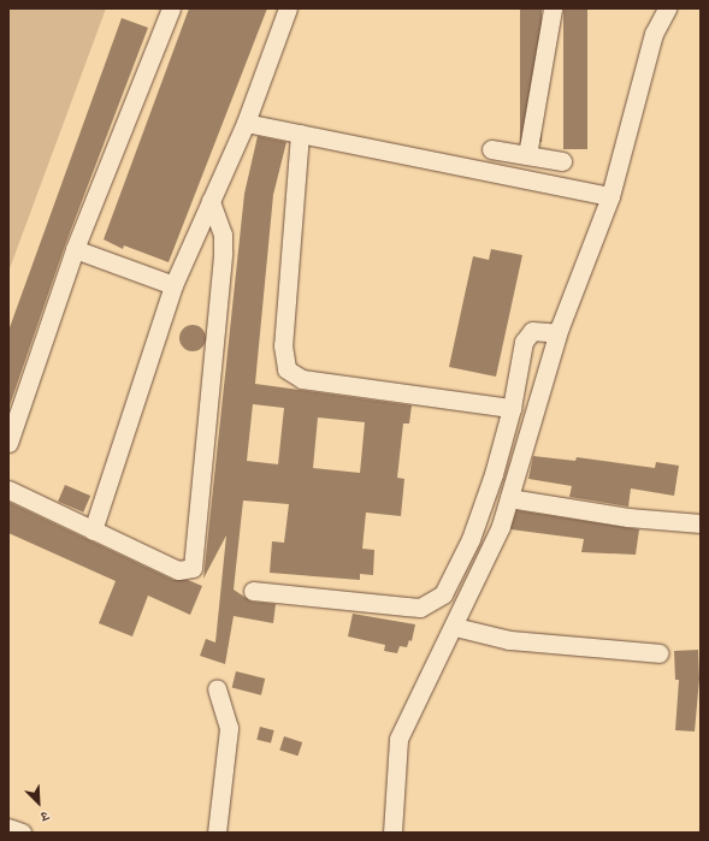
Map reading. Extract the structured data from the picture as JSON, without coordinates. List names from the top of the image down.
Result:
{
  "north": "bottom right"
}
